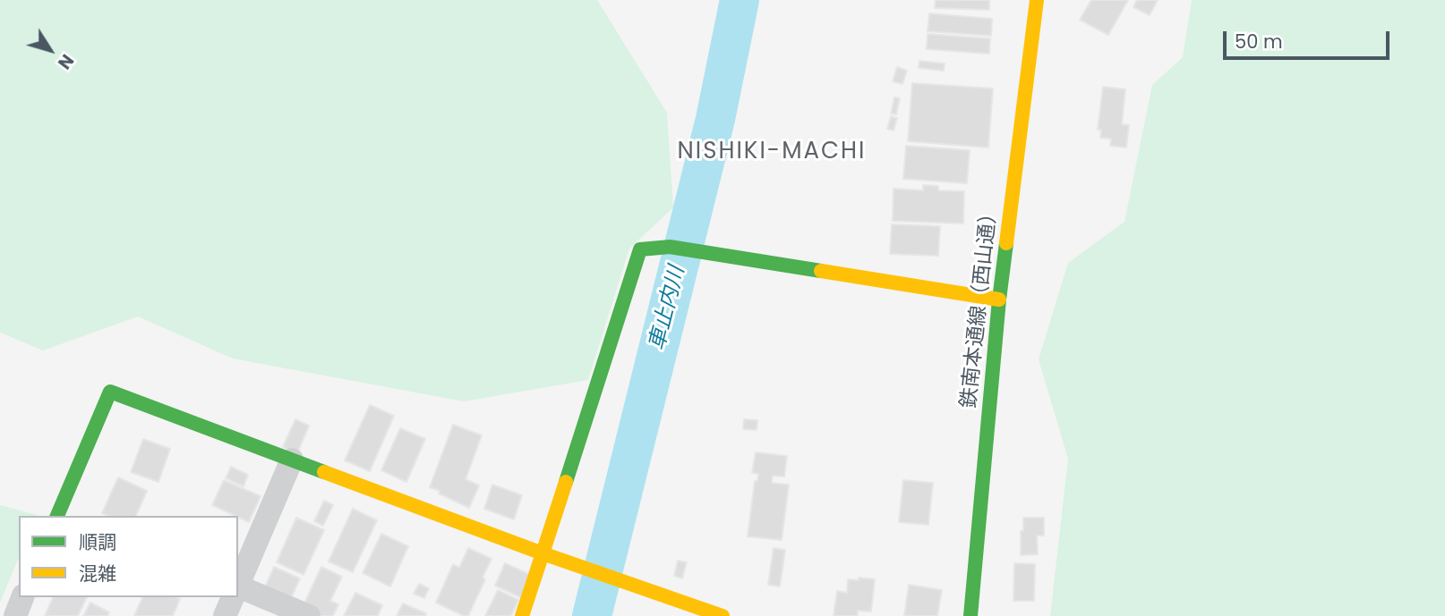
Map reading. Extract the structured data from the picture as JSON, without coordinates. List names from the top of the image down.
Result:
{
  "streets": {
    "street": ["鉄南本通線（西山通）"]
  },
  "districts": ["NISHIKI-MACHI"],
  "water": ["車止内川"],
  "legend": ["順調", "混雑"],
  "scale_bar": "50 m",
  "north": "bottom right"
}
